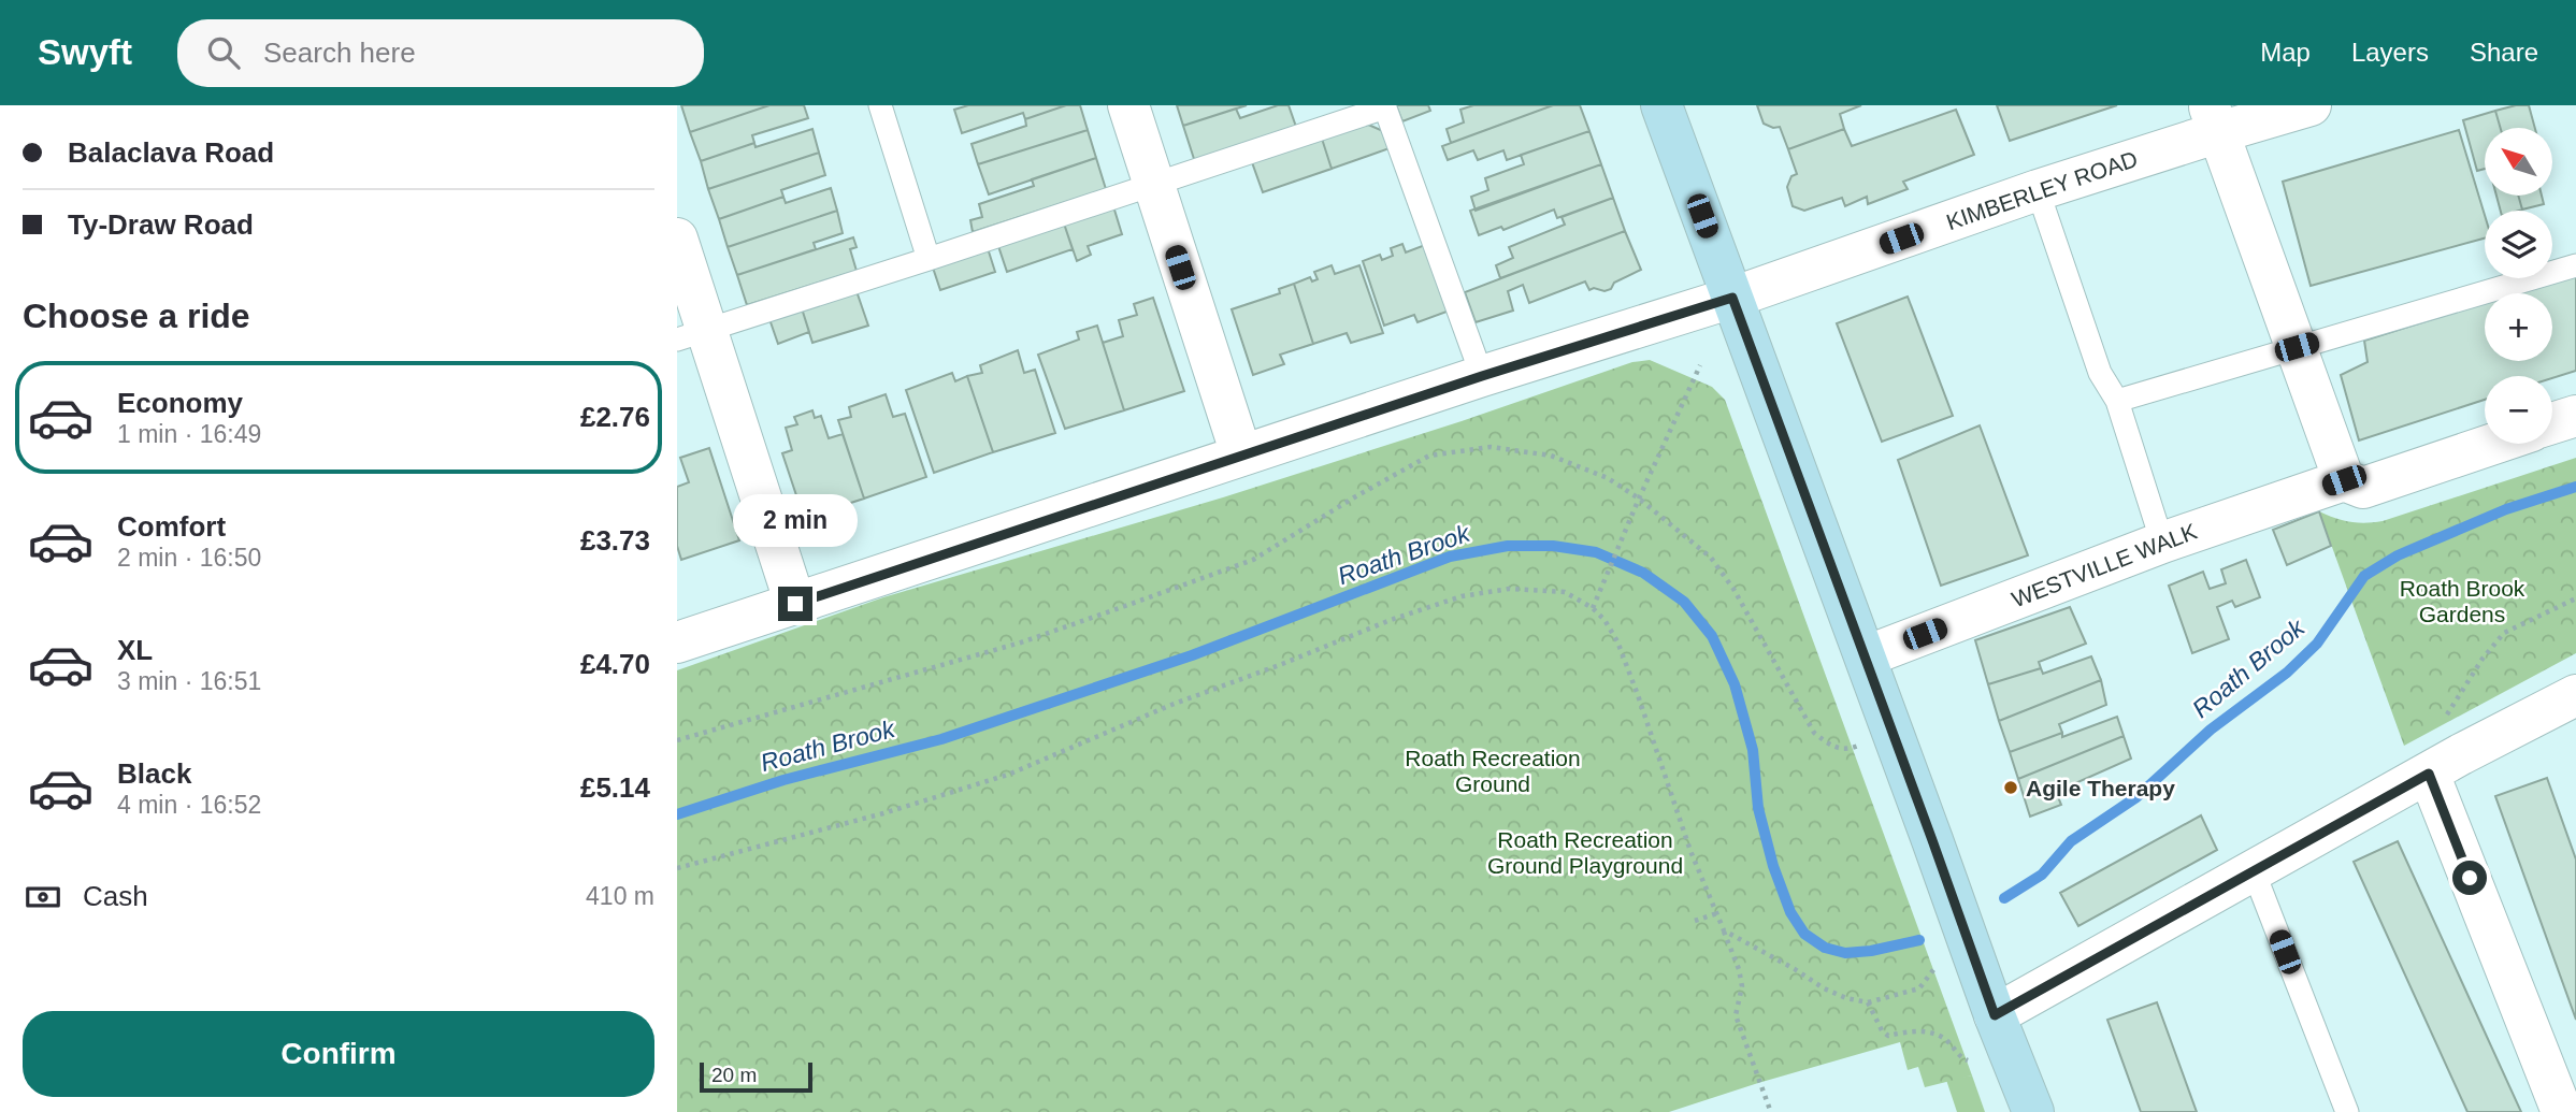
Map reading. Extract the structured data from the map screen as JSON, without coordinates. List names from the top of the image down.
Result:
{
  "streets": {
    "street": ["KIMBERLEY ROAD", "WESTVILLE WALK"]
  },
  "water": ["Roath Brook"],
  "parks": ["Roath Brook Gardens", "Roath Recreation Ground", "Roath Recreation Ground Playground"],
  "places": ["Agile Therapy"],
  "scale_bar": "20 m",
  "north": "top left",
  "page": {
    "header": "Swyft",
    "search": "Search here",
    "nav": ["Map", "Layers", "Share"],
    "banner": ["Balaclava Road", "Ty-Draw Road"],
    "map_buttons": ["+", "−"],
    "heading": "Choose a ride",
    "list": [
      {
        "name": "Economy",
        "note": "1 min · 16:49",
        "value": "£2.76"
      },
      {
        "name": "Comfort",
        "note": "2 min · 16:50",
        "value": "£3.73"
      },
      {
        "name": "XL",
        "note": "3 min · 16:51",
        "value": "£4.70"
      },
      {
        "name": "Black",
        "note": "4 min · 16:52",
        "value": "£5.14"
      }
    ],
    "bubble": "2 min",
    "pay": ["Cash", "410 m"],
    "buttons": "Confirm",
    "scale": "20 m"
  }
}
